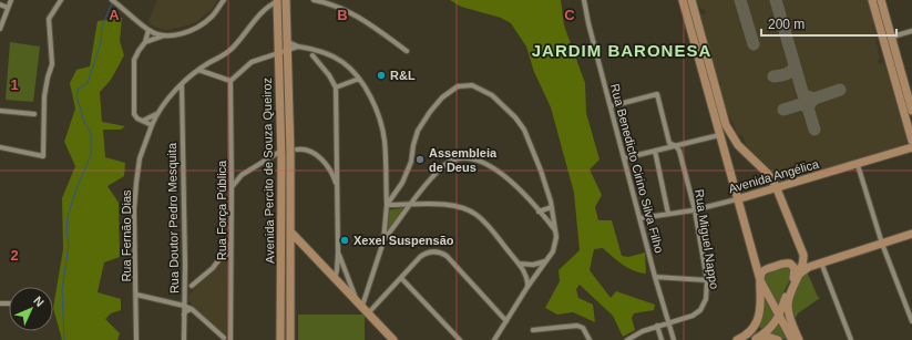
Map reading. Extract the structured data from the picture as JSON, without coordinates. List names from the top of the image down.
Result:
{
  "streets": {
    "main road": ["Avenida Percito de Souza Queiroz", "Avenida Angélica"],
    "street": [
      "Rua Benedicto Cirino Silva Filho",
      "Rua Força Pública",
      "Rua Doutor Pedro Mesquita",
      "Rua Fernão Dias",
      "Rua Miguel Nappo"
    ]
  },
  "crossings": [
    ["Rua Benedicto Cirino Silva Filho", "Avenida Angélica"],
    ["Rua Benedicto Cirino Silva Filho", "Rua Miguel Nappo"],
    ["Avenida Angélica", "Rua Miguel Nappo"]
  ],
  "districts": ["JARDIM BARONESA"],
  "places": ["R&L", "Assembleia de Deus", "Xexel Suspensão"],
  "scale_bar": "200 m",
  "north": "top right",
  "grid": {
    "columns": ["A", "B", "C"],
    "rows": ["1", "2"]
  }
}
